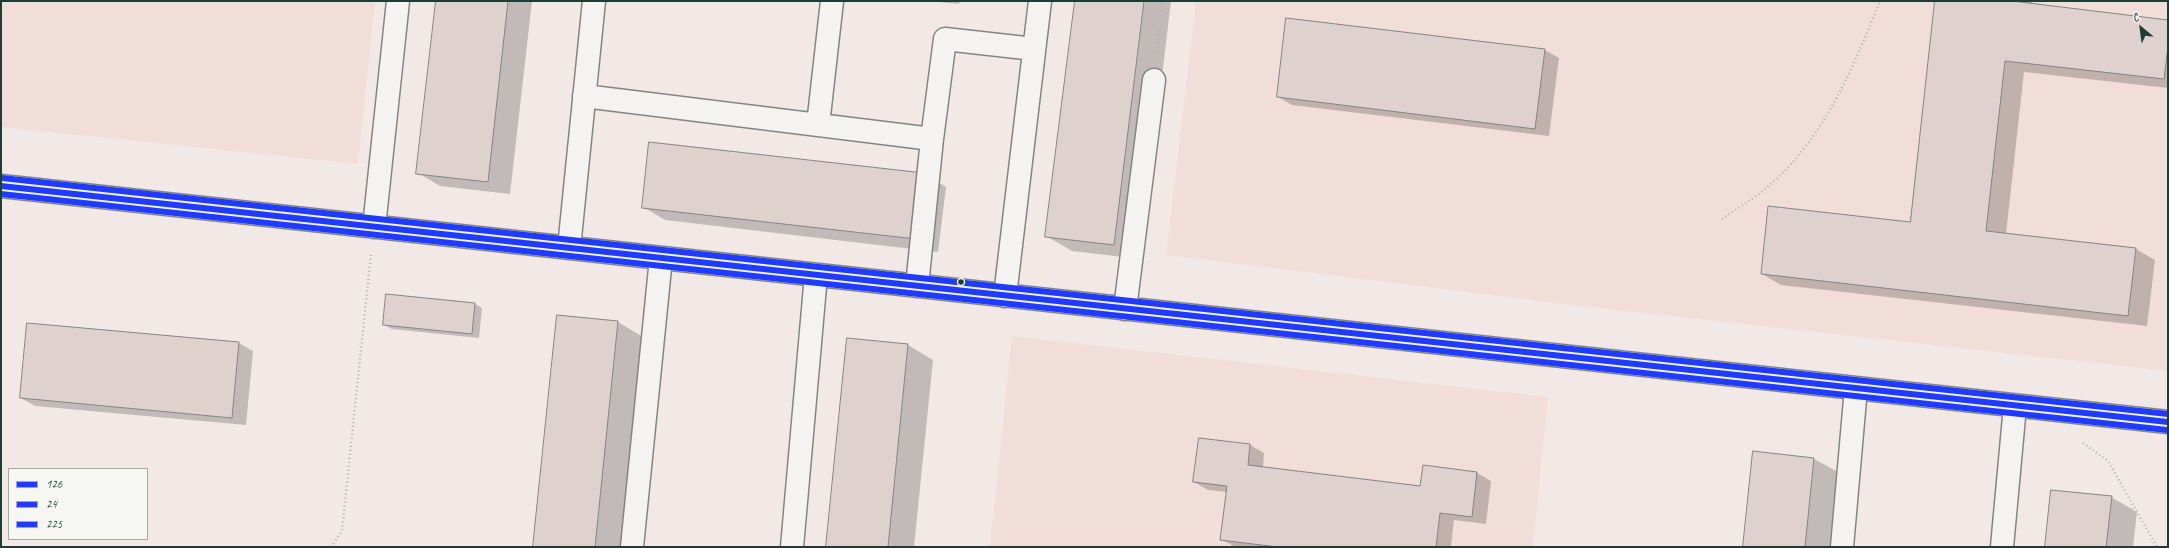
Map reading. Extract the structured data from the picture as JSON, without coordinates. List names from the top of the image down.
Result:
{
  "lines": ["transit line 225", "transit line 126", "transit line 24"],
  "legend": ["126", "24", "225"],
  "north": "top left"
}
